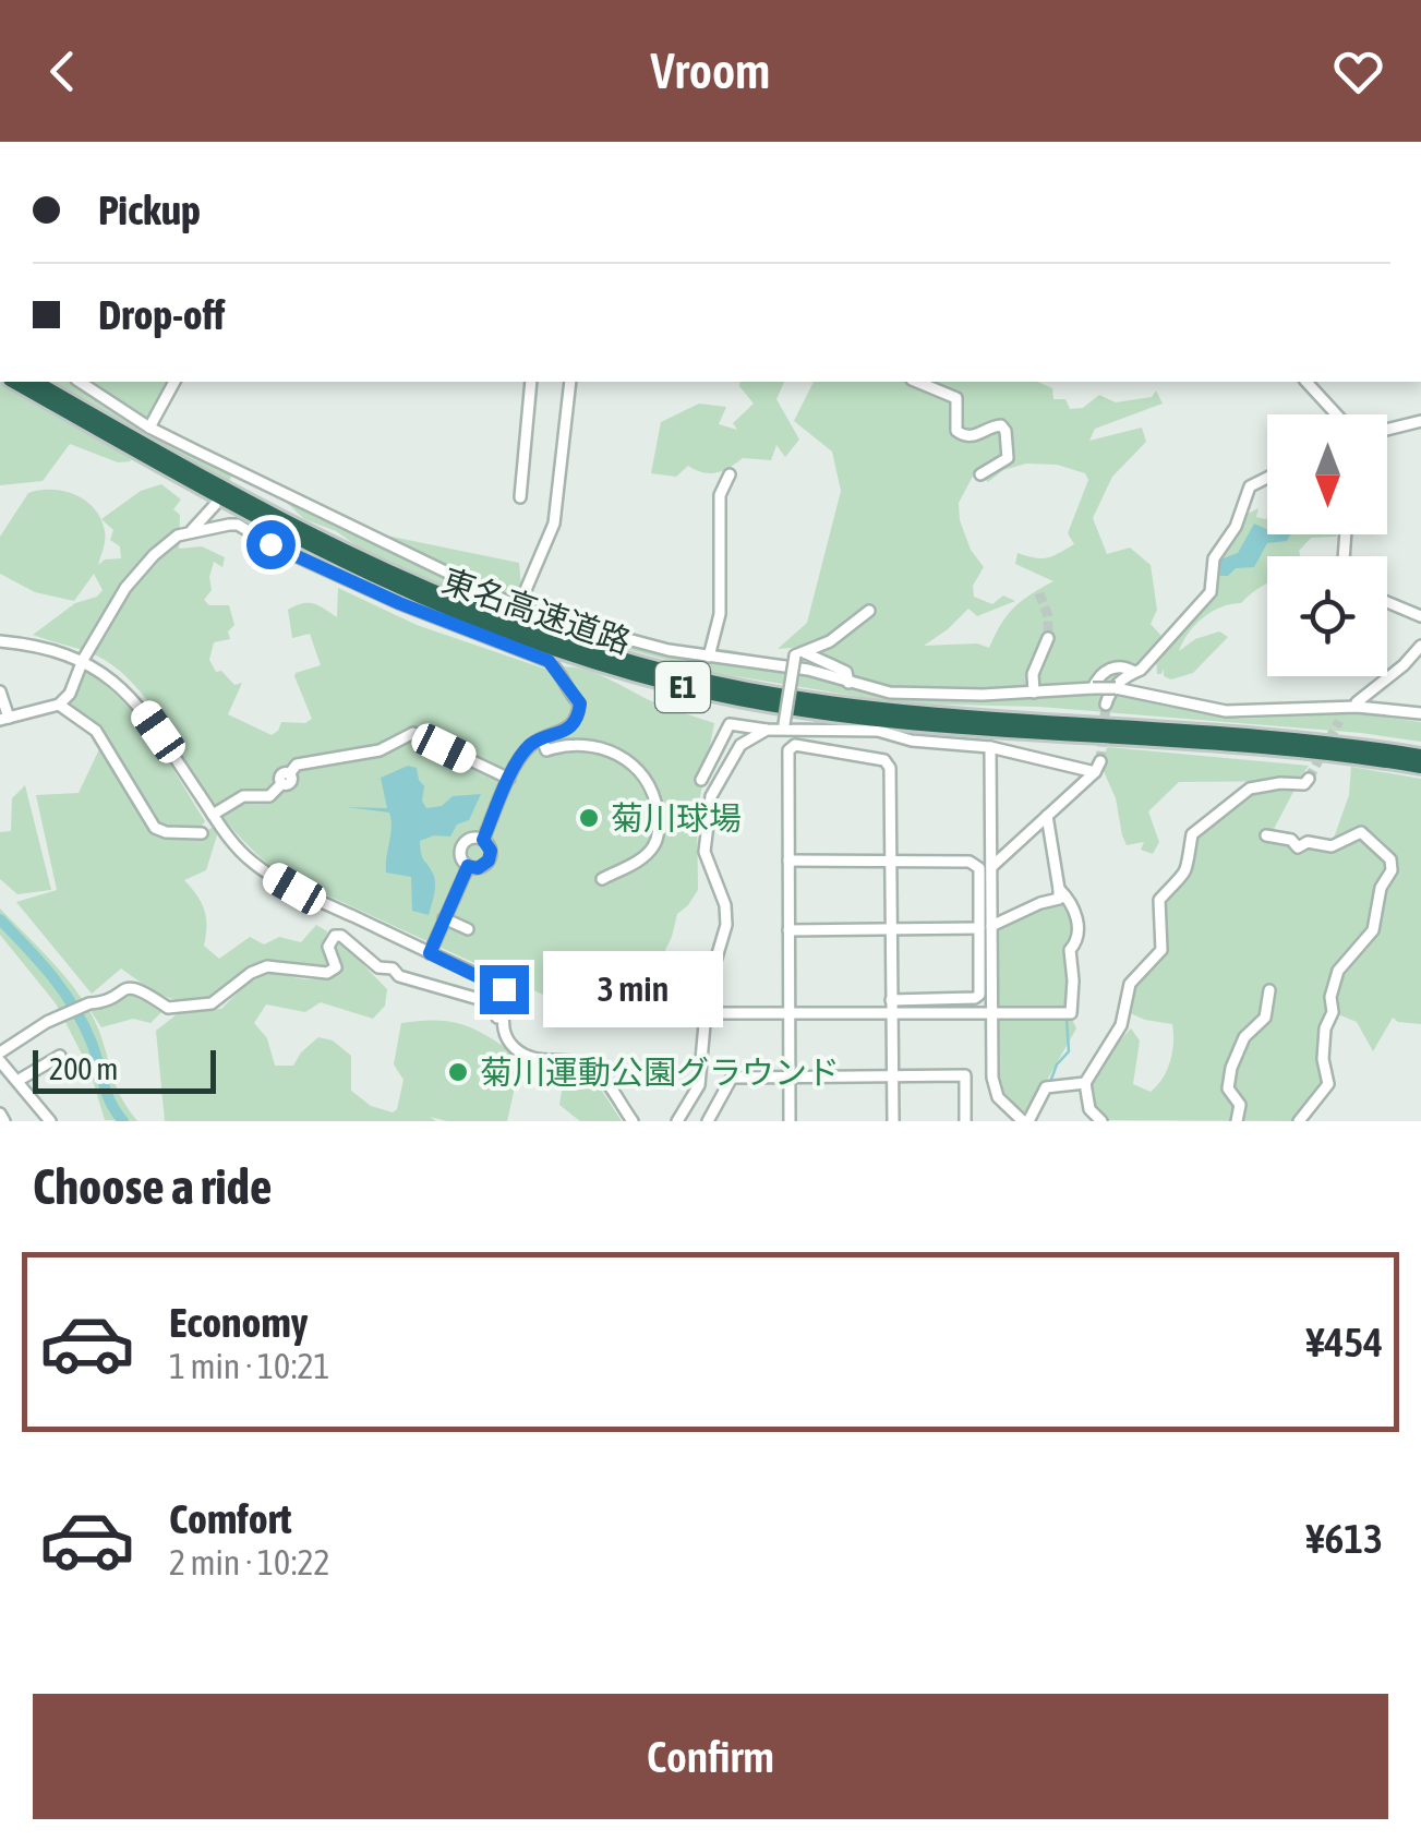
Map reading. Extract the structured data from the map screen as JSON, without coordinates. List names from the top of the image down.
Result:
{
  "streets": {
    "highway": ["東名高速道路", "E1"]
  },
  "places": ["菊川球場", "菊川運動公園グラウンド"],
  "scale_bar": "200 m",
  "north": "bottom",
  "page": {
    "header": "Vroom",
    "banner": ["Pickup", "Drop-off"],
    "bubble": "3 min",
    "scale": "200 m",
    "heading": "Choose a ride",
    "list": [
      {
        "name": "Economy",
        "note": "1 min · 10:21",
        "value": "¥454"
      },
      {
        "name": "Comfort",
        "note": "2 min · 10:22",
        "value": "¥613"
      }
    ],
    "buttons": "Confirm"
  }
}
